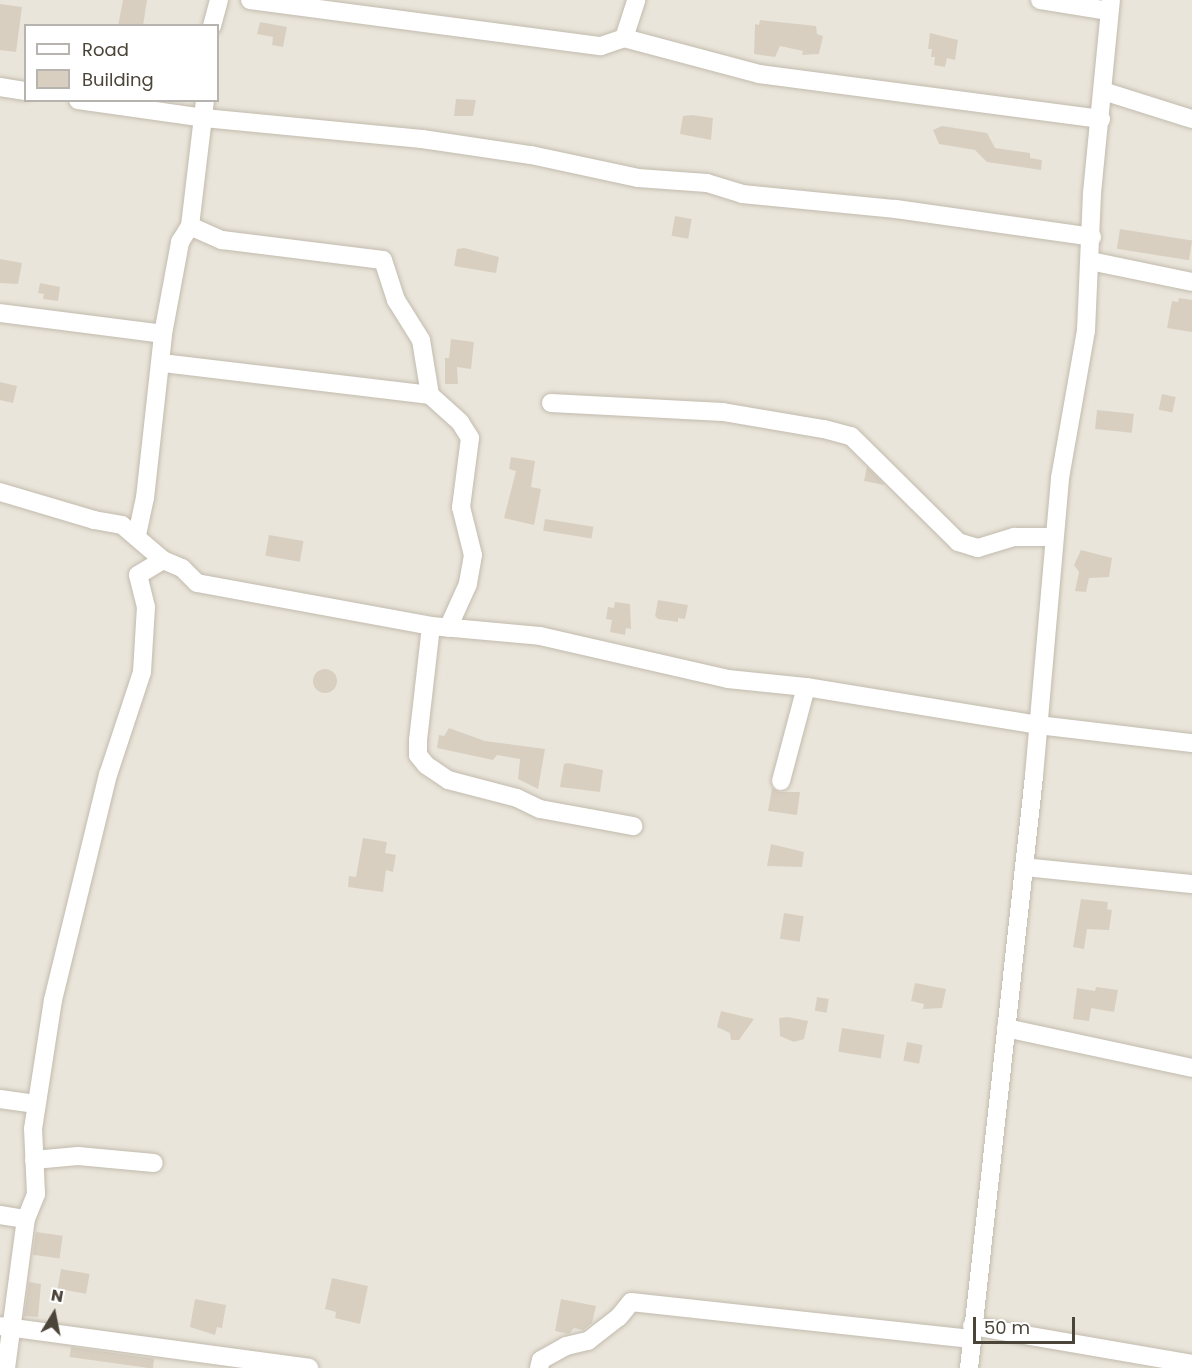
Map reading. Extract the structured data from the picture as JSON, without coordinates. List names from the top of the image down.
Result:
{
  "legend": ["Road", "Building"],
  "scale_bar": "50 m",
  "north": "top"
}
